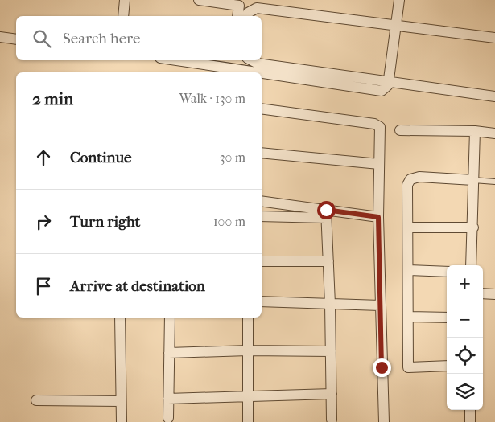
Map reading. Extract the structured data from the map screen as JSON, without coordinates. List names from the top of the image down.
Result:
{
  "page": {
    "search": "Search here",
    "heading": ["2 min", "Walk · 130 m"],
    "list": [
      ["Continue", "30 m"],
      ["Turn right", "100 m"],
      "Arrive at destination"
    ],
    "map_buttons": ["+", "−"]
  }
}
